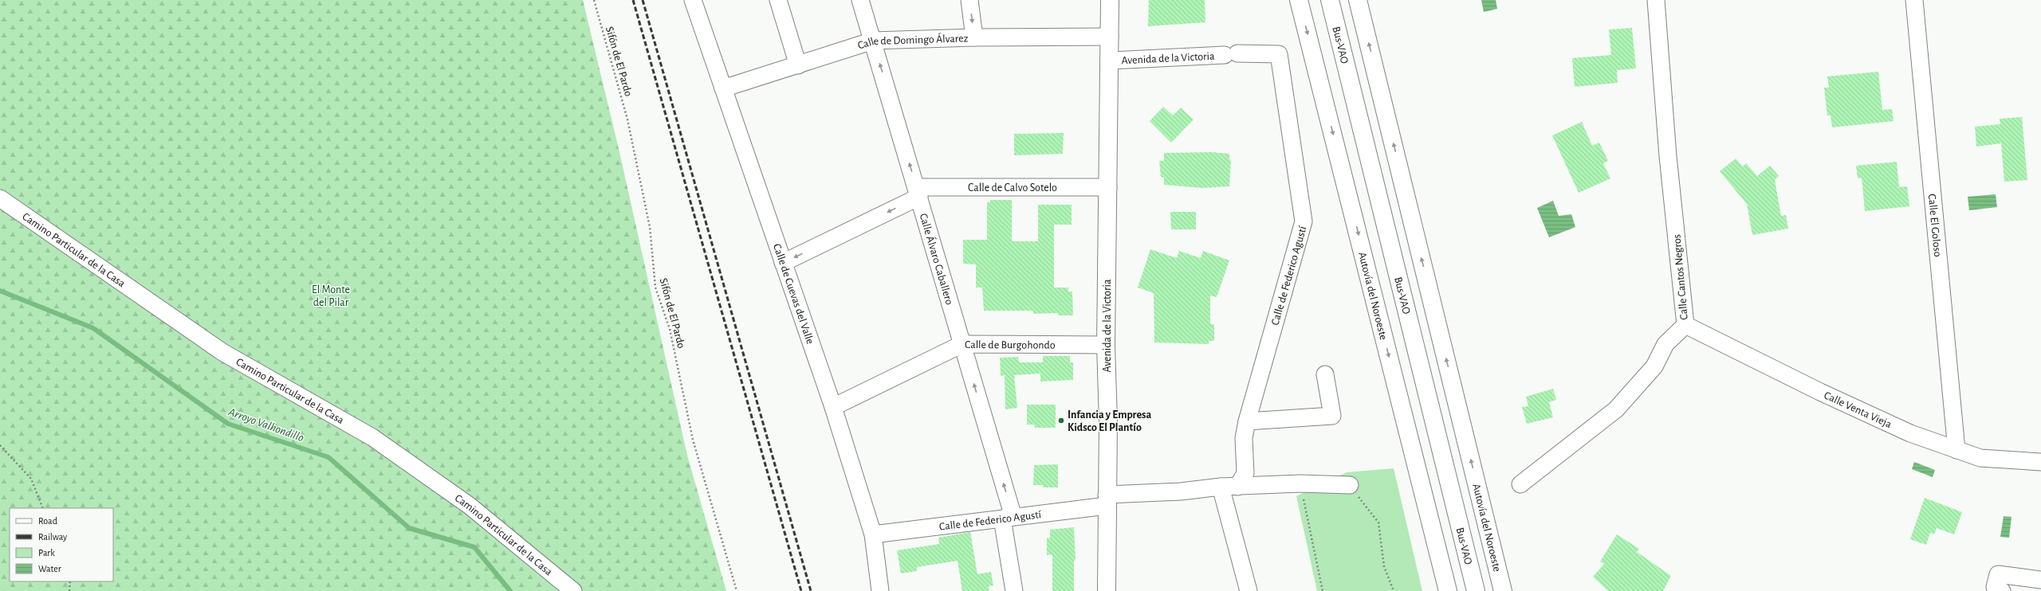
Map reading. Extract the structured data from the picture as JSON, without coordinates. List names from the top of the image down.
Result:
{
  "streets": {
    "main road": ["Bus-VAO", "Avenida de la Victoria", "Autovía del Noroeste"],
    "street": [
      "Calle de Domingo Álvarez",
      "Calle de Calvo Sotelo",
      "Calle El Goloso",
      "Camino Particular de la Casa",
      "Calle Álvaro Caballero",
      "Calle de Federico Agustí",
      "Calle Cantos Negros",
      "Calle de Cuevas del Valle",
      "Calle de Burgohondo",
      "Calle Venta Vieja"
    ],
    "path": ["Sifón de El Pardo"]
  },
  "crossings": [
    ["Calle de Domingo Álvarez", "Avenida de la Victoria"],
    ["Calle de Domingo Álvarez", "Calle Álvaro Caballero"],
    ["Calle de Domingo Álvarez", "Calle de Cuevas del Valle"],
    ["Avenida de la Victoria", "Calle de Calvo Sotelo"],
    ["Avenida de la Victoria", "Calle de Federico Agustí"],
    ["Avenida de la Victoria", "Calle de Burgohondo"],
    ["Calle de Calvo Sotelo", "Calle Álvaro Caballero"],
    ["Calle de Calvo Sotelo", "Calle de Cuevas del Valle"],
    ["Calle El Goloso", "Calle Venta Vieja"],
    ["Calle Álvaro Caballero", "Calle de Federico Agustí"],
    ["Calle Álvaro Caballero", "Calle de Burgohondo"],
    ["Calle de Federico Agustí", "Calle de Cuevas del Valle"],
    ["Calle Cantos Negros", "Calle Venta Vieja"],
    ["Calle de Cuevas del Valle", "Calle de Burgohondo"]
  ],
  "one_way": ["Calle de Calvo Sotelo", "Calle Álvaro Caballero"],
  "water": ["Arroyo Valhondillo"],
  "parks": ["El Monte del Pilar"],
  "places": ["Infancia y Empresa Kidsco El Plantío"],
  "legend": [
    "Road",
    "Railway",
    "Park",
    "Water"
  ]
}
